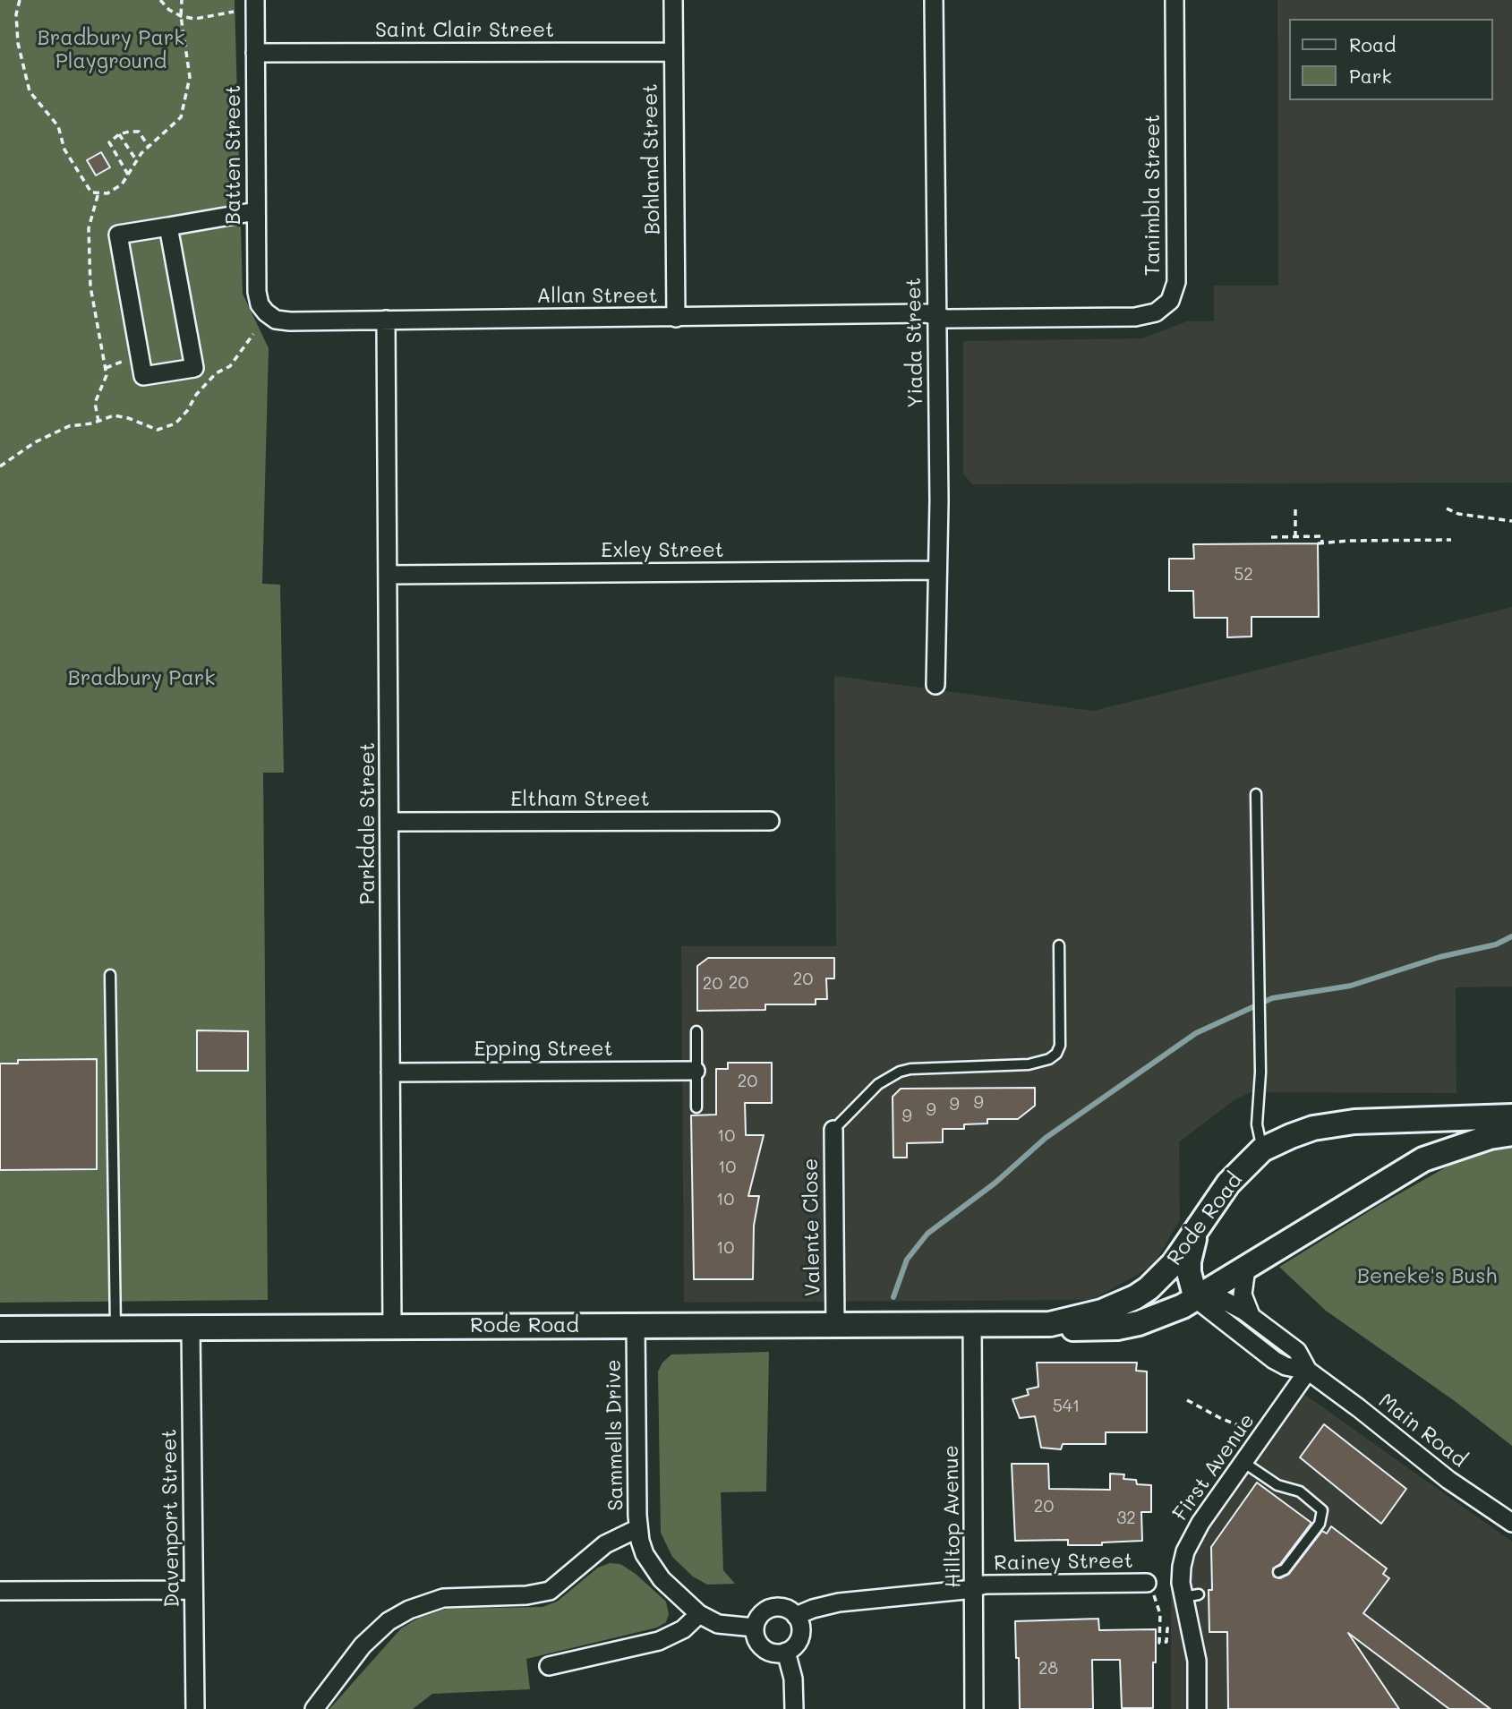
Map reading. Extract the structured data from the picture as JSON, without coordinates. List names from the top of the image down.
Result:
{
  "streets": {
    "main road": ["Rode Road"],
    "street": [
      "Saint Clair Street",
      "Batten Street",
      "Bohland Street",
      "Tanimbla Street",
      "Allan Street",
      "Yiada Street",
      "Exley Street",
      "Eltham Street",
      "Parkdale Street",
      "Epping Street",
      "Valente Close",
      "Main Road",
      "Sammells Drive",
      "First Avenue",
      "Hilltop Avenue",
      "Davenport Street",
      "Rainey Street"
    ]
  },
  "crossings": [
    ["Saint Clair Street", "Batten Street"],
    ["Saint Clair Street", "Bohland Street"],
    ["Batten Street", "Allan Street"],
    ["Bohland Street", "Allan Street"],
    ["Tanimbla Street", "Allan Street"],
    ["Tanimbla Street", "Yiada Street"],
    ["Allan Street", "Yiada Street"],
    ["Allan Street", "Parkdale Street"],
    ["Yiada Street", "Exley Street"],
    ["Exley Street", "Parkdale Street"],
    ["Eltham Street", "Parkdale Street"],
    ["Parkdale Street", "Epping Street"],
    ["Parkdale Street", "Rode Road"],
    ["Rode Road", "Valente Close"],
    ["Rode Road", "Main Road"],
    ["Rode Road", "Sammells Drive"],
    ["Rode Road", "Hilltop Avenue"],
    ["Rode Road", "Davenport Street"],
    ["Main Road", "First Avenue"],
    ["Hilltop Avenue", "Rainey Street"]
  ],
  "parks": ["Bradbury Park Playground", "Bradbury Park", "Beneke's Bush"],
  "house_numbers": [
    "52",
    "20",
    "20",
    "20",
    "20",
    "9",
    "9",
    "9",
    "9",
    "10",
    "10",
    "10",
    "10",
    "541",
    "20",
    "32",
    "28"
  ],
  "legend": ["Road", "Park"]
}
